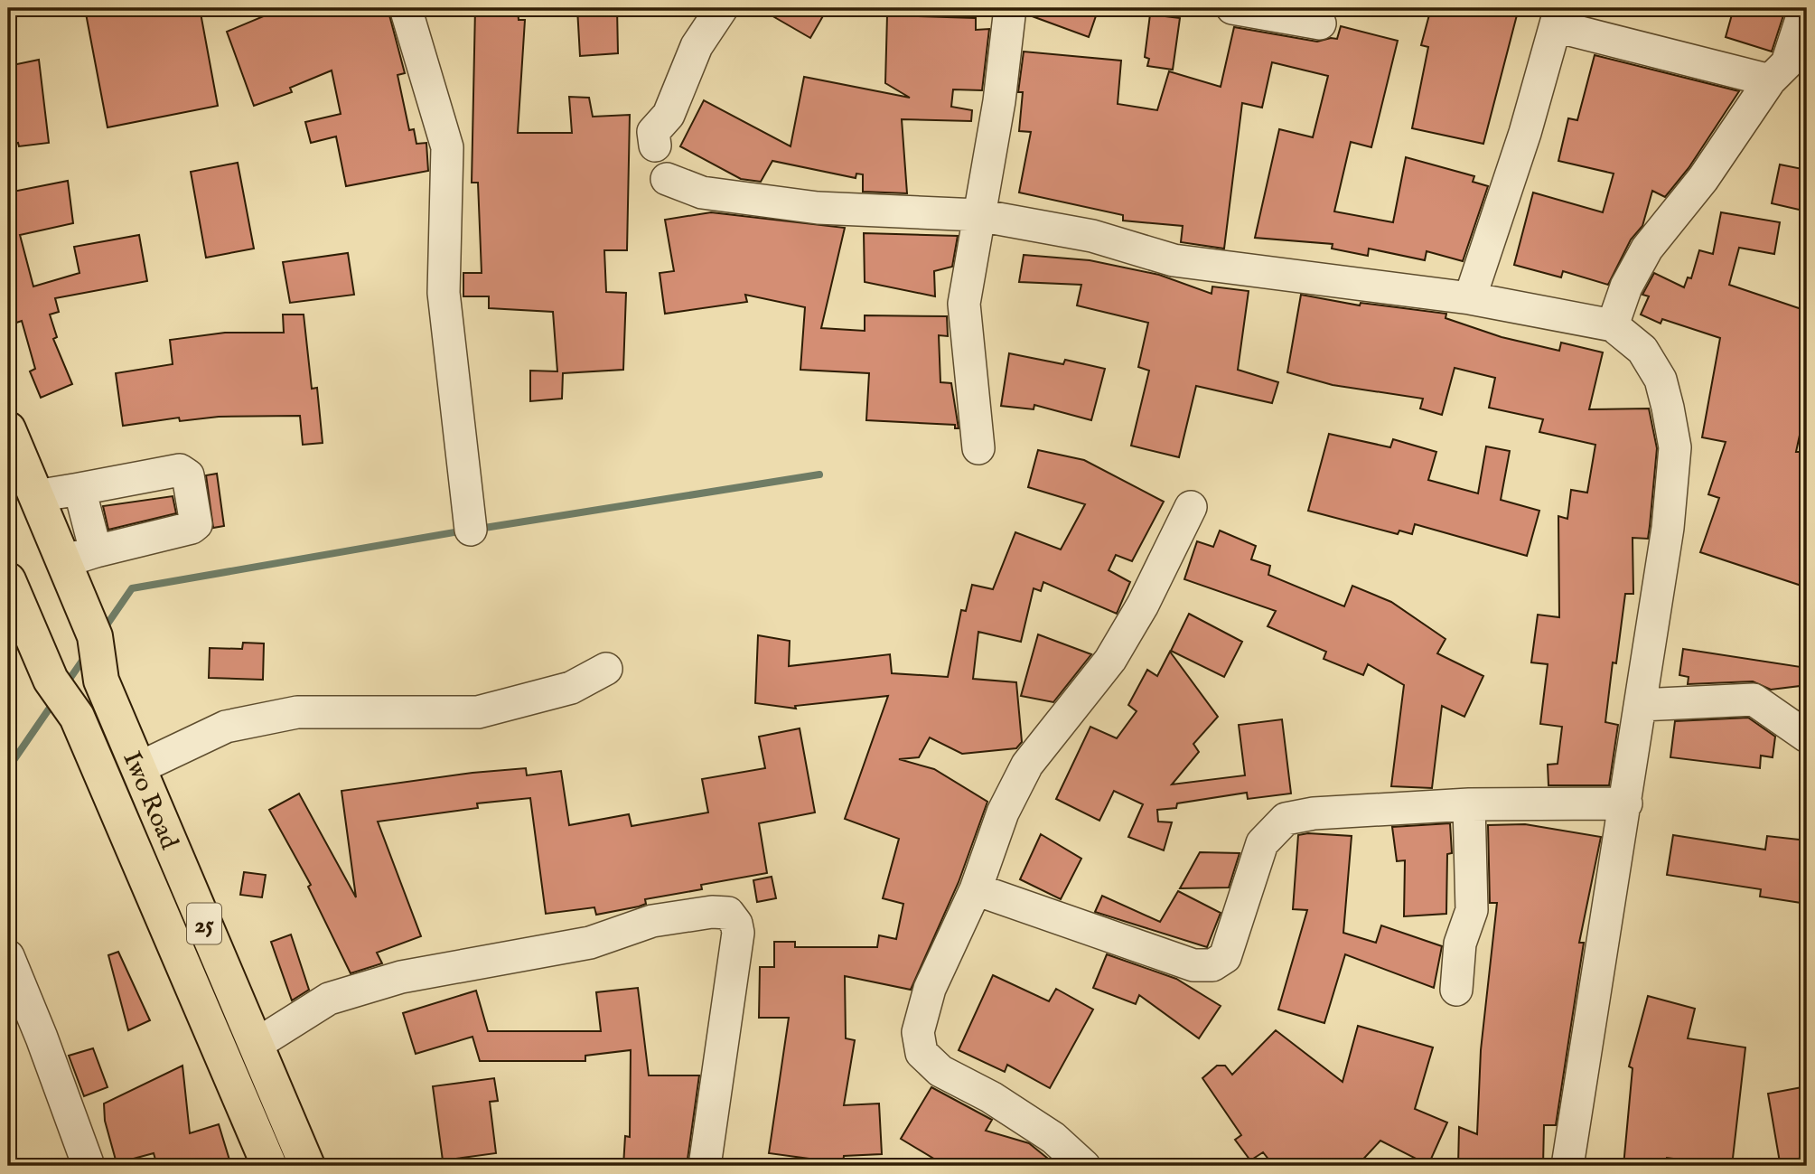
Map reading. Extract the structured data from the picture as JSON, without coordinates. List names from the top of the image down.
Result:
{
  "streets": {
    "main road": ["Iwo Road", "25"]
  }
}
